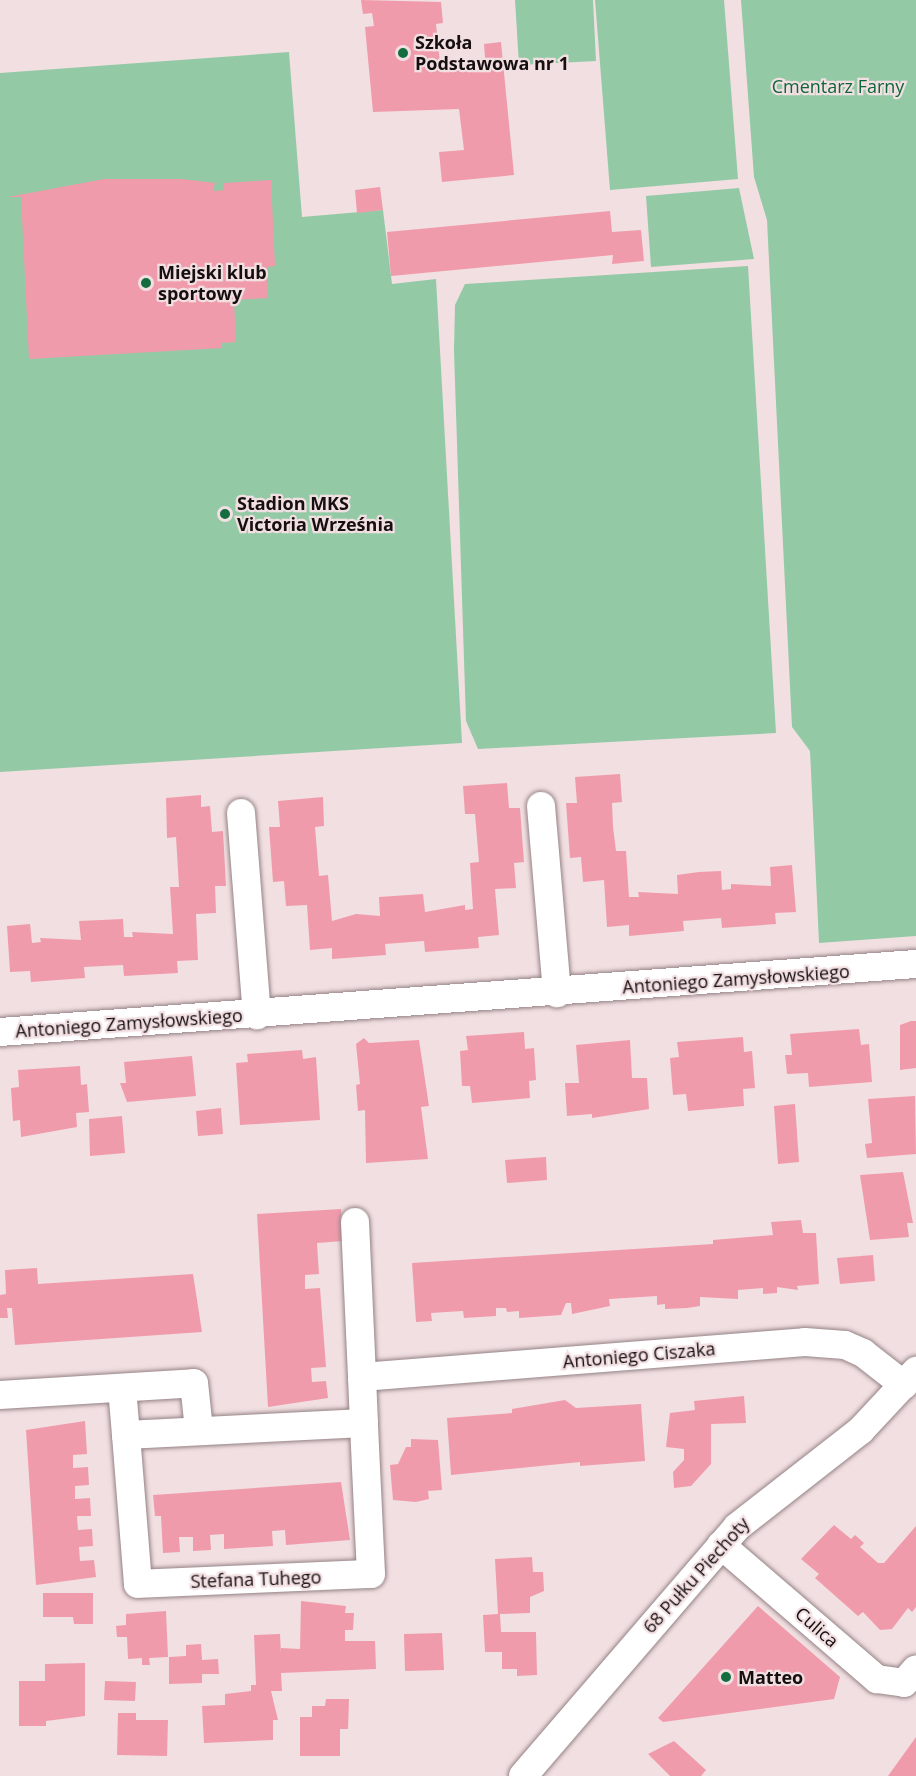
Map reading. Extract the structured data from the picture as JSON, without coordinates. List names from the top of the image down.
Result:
{
  "streets": {
    "street": [
      "Antoniego Zamysłowskiego",
      "Antoniego Ciszaka",
      "68 Pułku Piechoty",
      "Stefana Tuhego",
      "Culica"
    ]
  },
  "crossings": [
    ["Antoniego Ciszaka", "68 Pułku Piechoty"],
    ["68 Pułku Piechoty", "Culica"]
  ],
  "parks": ["Cmentarz Farny"],
  "places": [
    "Szkoła Podstawowa nr 1",
    "Miejski klub sportowy",
    "Stadion MKS Victoria Września",
    "Matteo"
  ]
}
